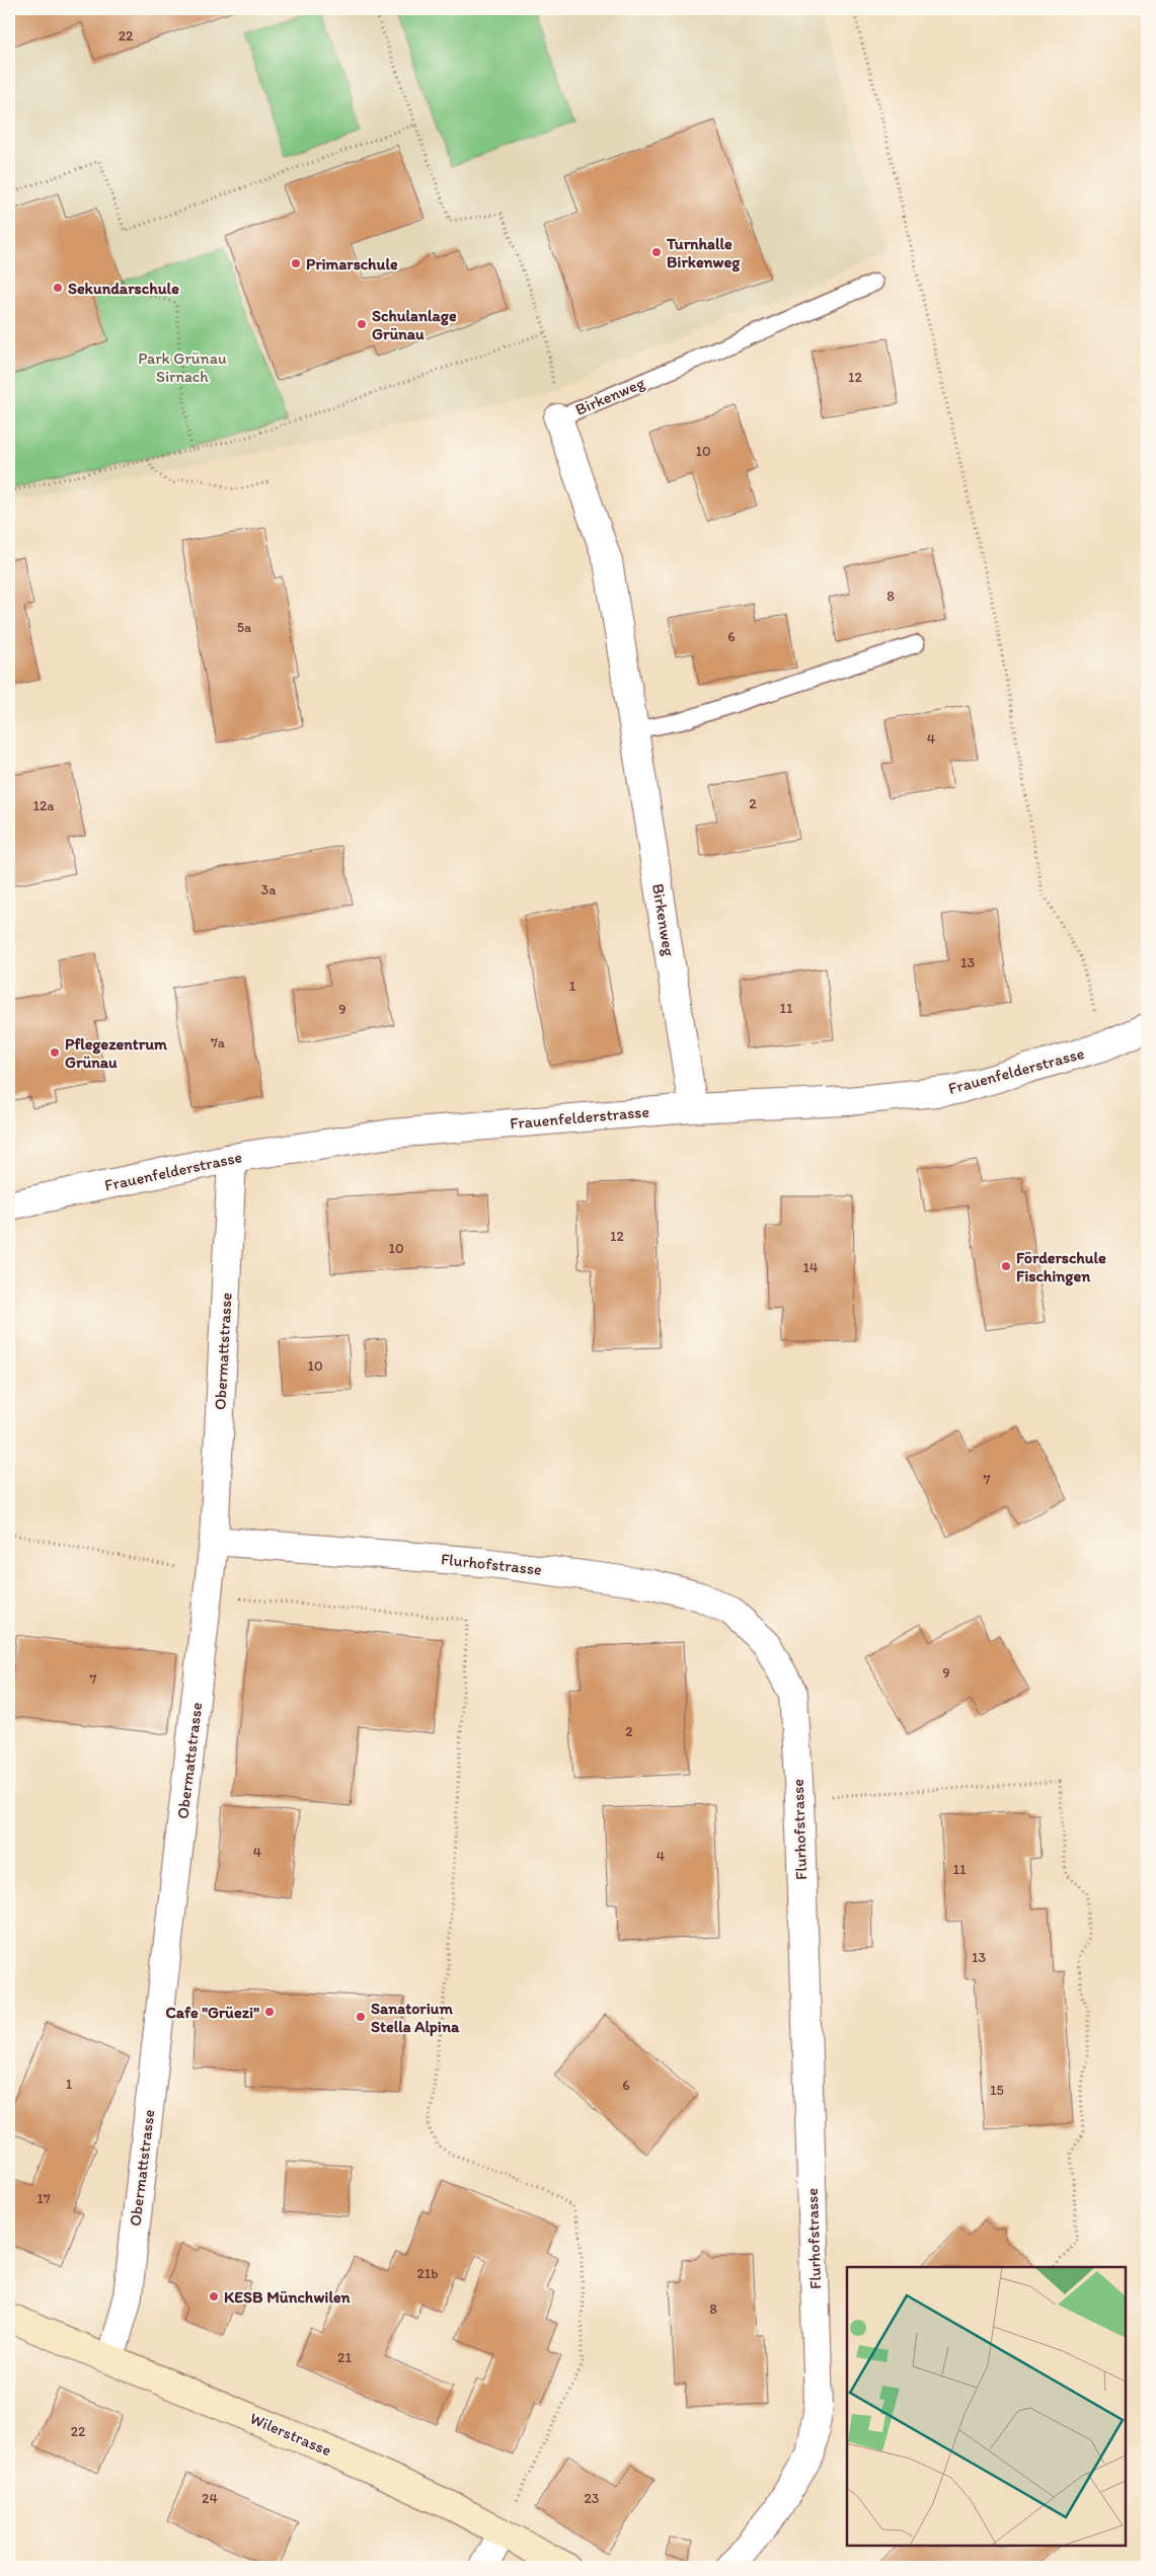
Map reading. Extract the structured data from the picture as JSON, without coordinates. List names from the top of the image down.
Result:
{
  "streets": {
    "main road": ["Wilerstrasse"],
    "street": [
      "Birkenweg",
      "Frauenfelderstrasse",
      "Obermattstrasse",
      "Flurhofstrasse"
    ]
  },
  "crossings": [
    ["Birkenweg", "Frauenfelderstrasse"],
    ["Frauenfelderstrasse", "Obermattstrasse"],
    ["Obermattstrasse", "Flurhofstrasse"],
    ["Obermattstrasse", "Wilerstrasse"]
  ],
  "parks": ["Park Grünau Sirnach"],
  "places": [
    "Turnhalle Birkenweg",
    "Primarschule",
    "Sekundarschule",
    "Schulanlage Grünau",
    "Pflegezentrum Grünau",
    "Förderschule Fischingen",
    "Cafe \"Grüezi\"",
    "Sanatorium Stella Alpina",
    "KESB Münchwilen"
  ],
  "house_numbers": [
    "22",
    "12",
    "10",
    "8",
    "5a",
    "6",
    "4",
    "2",
    "12a",
    "3a",
    "13",
    "1",
    "11",
    "9",
    "7a",
    "12",
    "10",
    "14",
    "10",
    "7",
    "9",
    "7",
    "2",
    "4",
    "4",
    "11",
    "13",
    "1",
    "6",
    "15",
    "17",
    "21b",
    "8",
    "21",
    "22",
    "24",
    "23"
  ]
}
